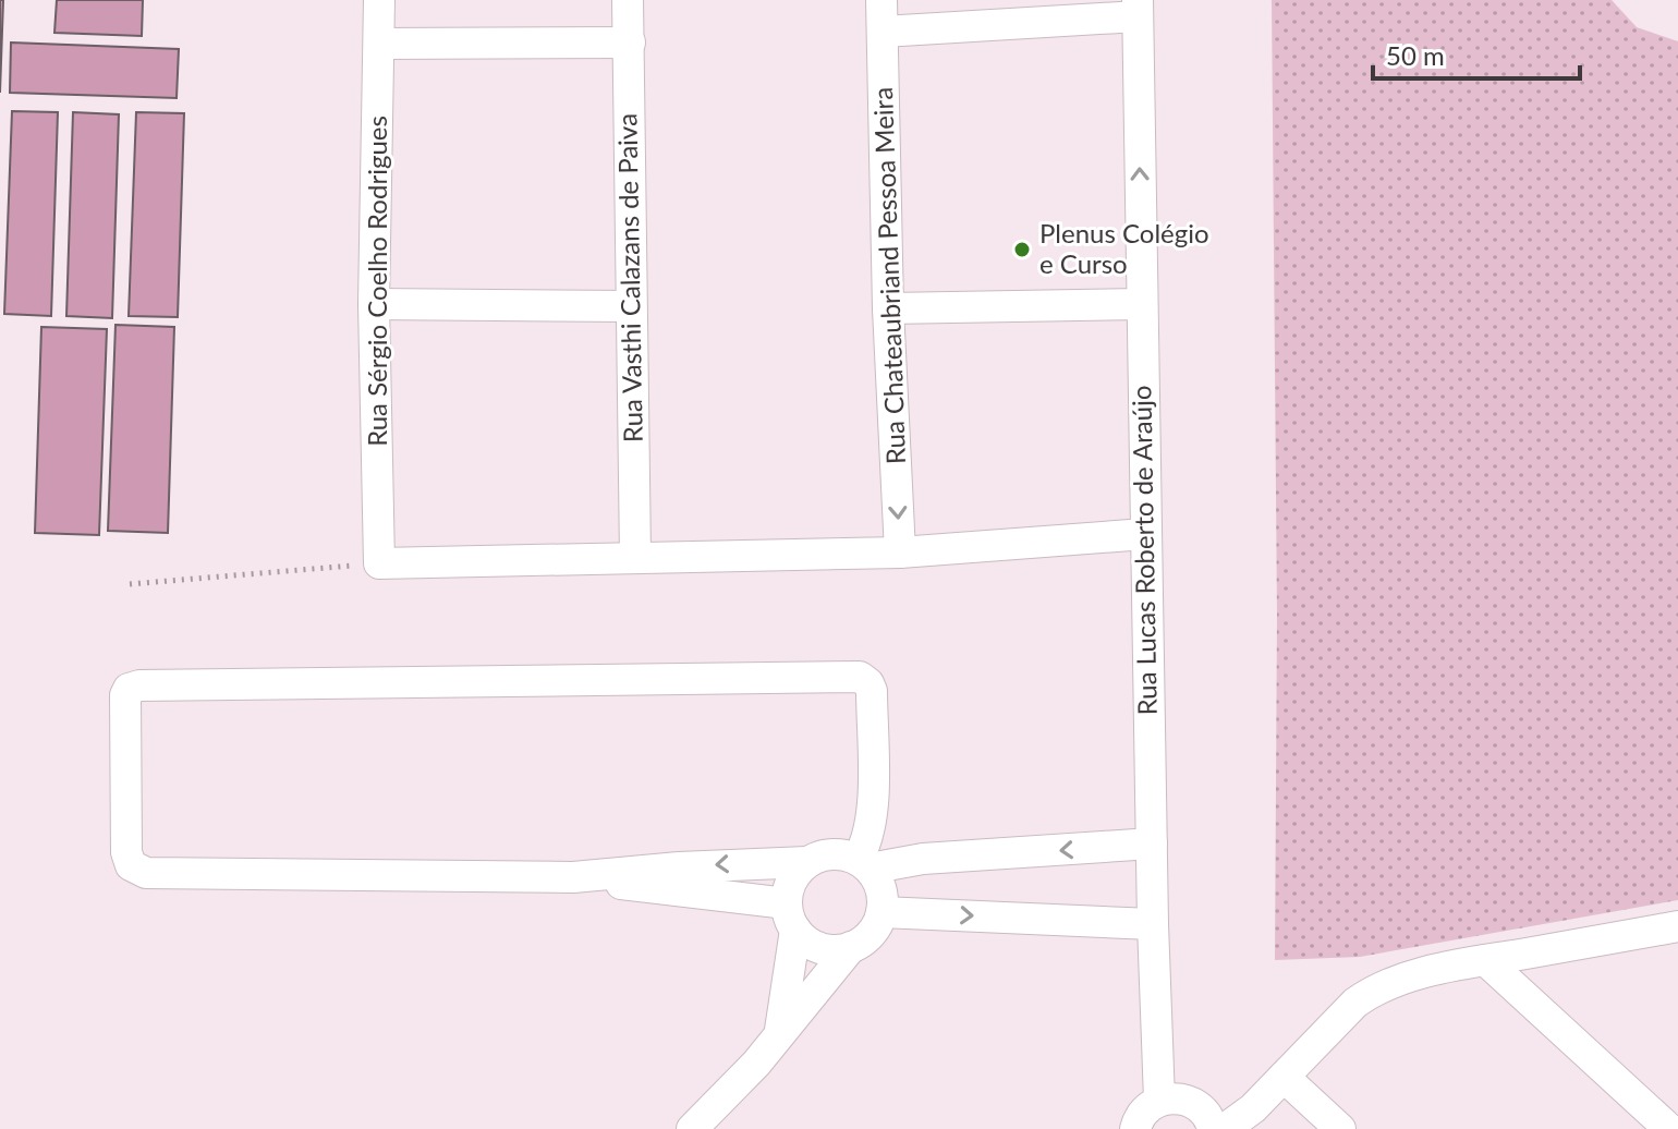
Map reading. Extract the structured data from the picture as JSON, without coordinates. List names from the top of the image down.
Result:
{
  "streets": {
    "street": [
      "Rua Chateaubriand Pessoa Meira",
      "Rua Vasthi Calazans de Paiva",
      "Rua Sérgio Coelho Rodrigues",
      "Rua Lucas Roberto de Araújo"
    ]
  },
  "one_way": ["Rua Chateaubriand Pessoa Meira"],
  "places": ["Plenus Colégio e Curso"],
  "scale_bar": "50 m"
}
